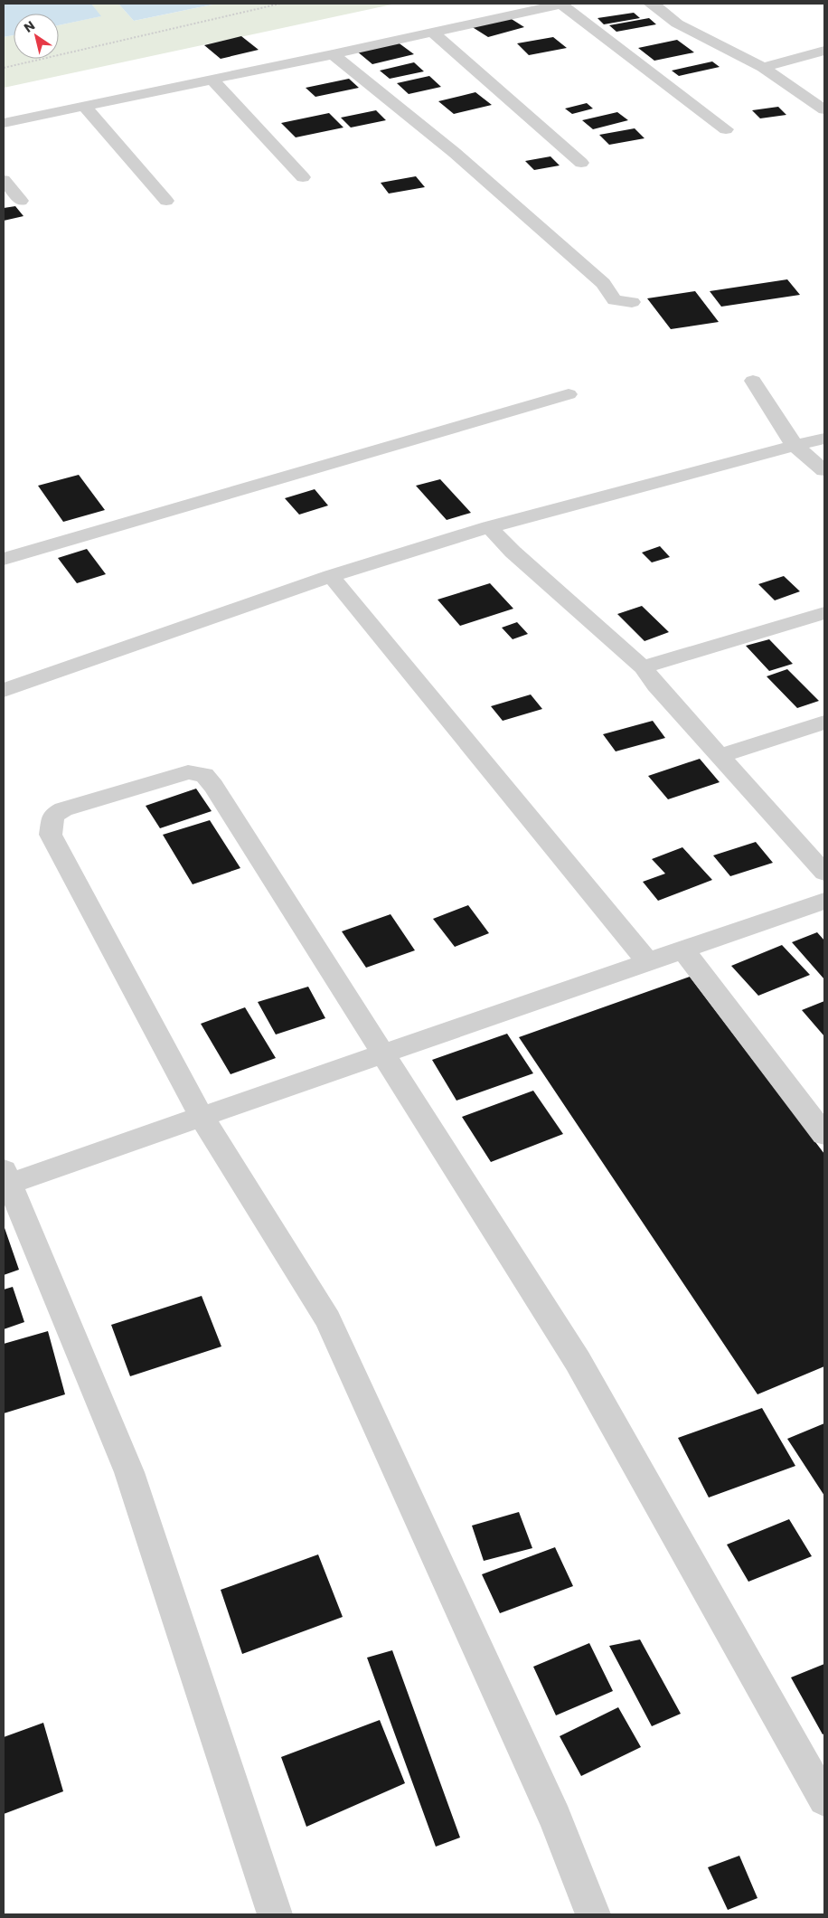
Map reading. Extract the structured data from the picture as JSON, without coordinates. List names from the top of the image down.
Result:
{
  "north": "top left"
}
